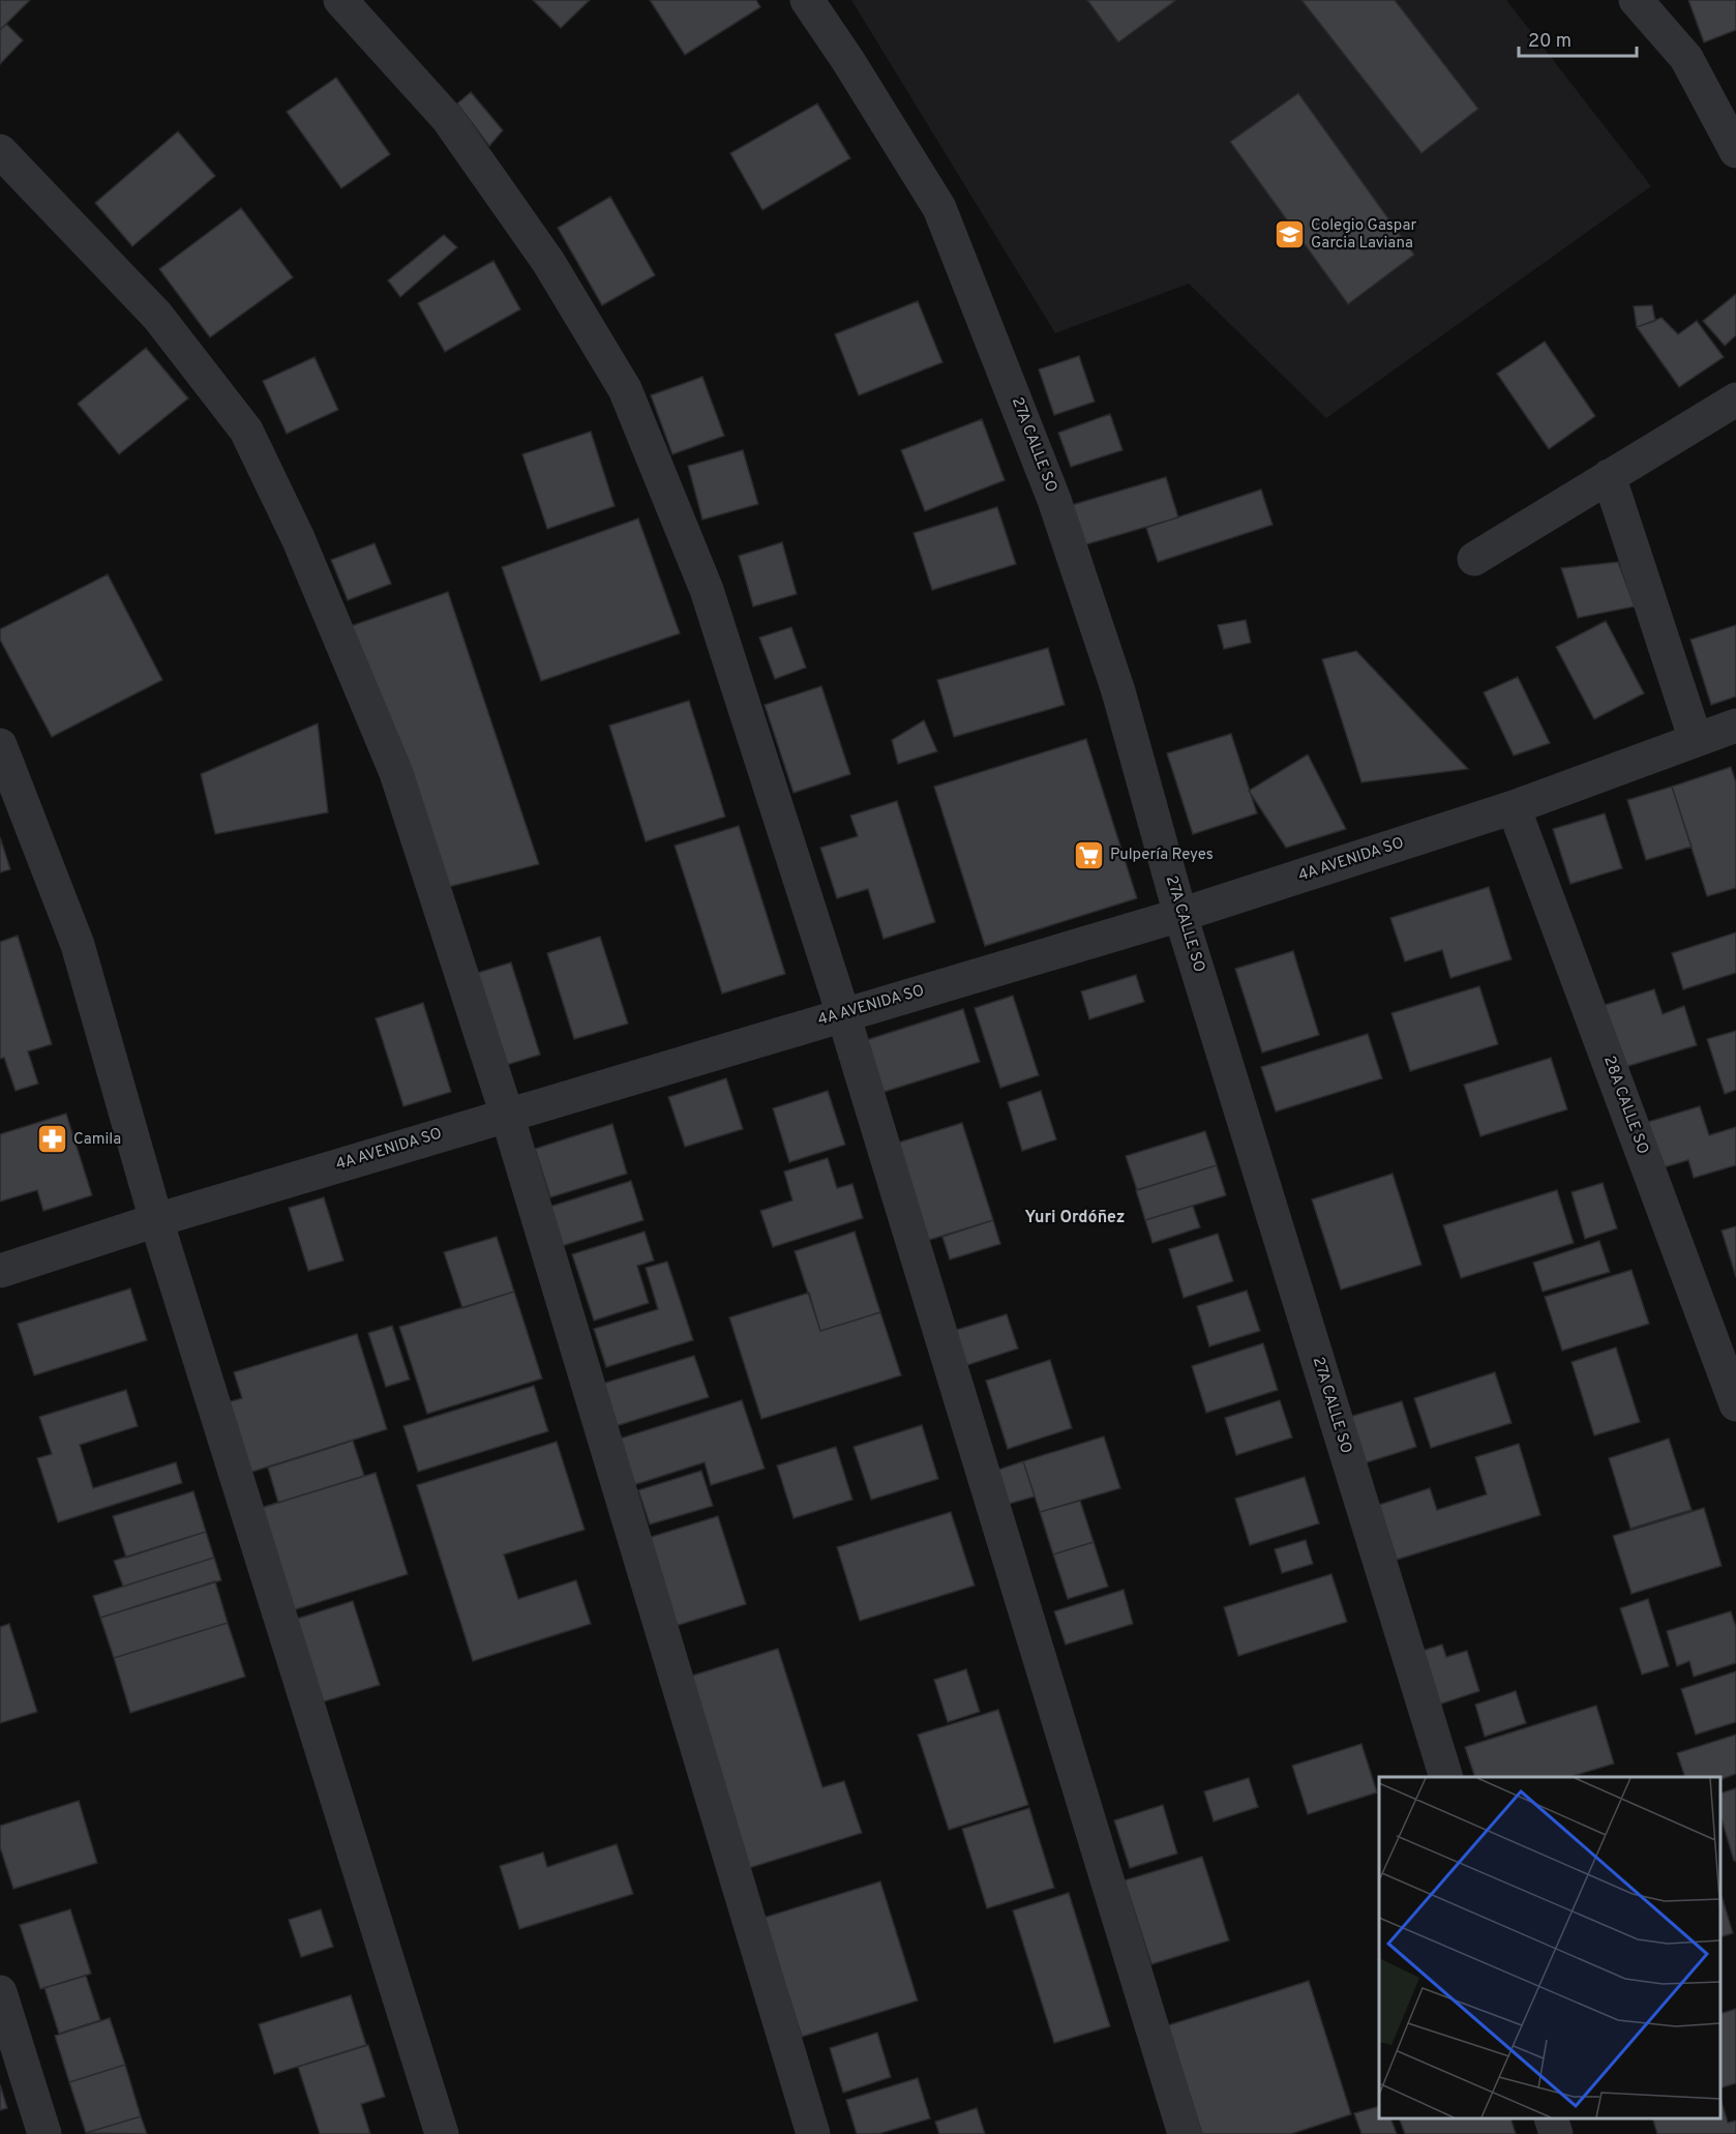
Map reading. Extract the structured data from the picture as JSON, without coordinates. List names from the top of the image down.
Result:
{
  "streets": {
    "street": ["27A CALLE SO", "4A AVENIDA SO", "28A CALLE SO"]
  },
  "crossings": [
    ["27A CALLE SO", "4A AVENIDA SO"],
    ["4A AVENIDA SO", "28A CALLE SO"]
  ],
  "districts": ["Yuri Ordóñez"],
  "places": {
    "school or university": ["Colegio Gaspar Garcia Laviana"],
    "supermarket": ["Pulpería Reyes"],
    "pharmacy": ["Camila"]
  },
  "scale_bar": "20 m"
}
